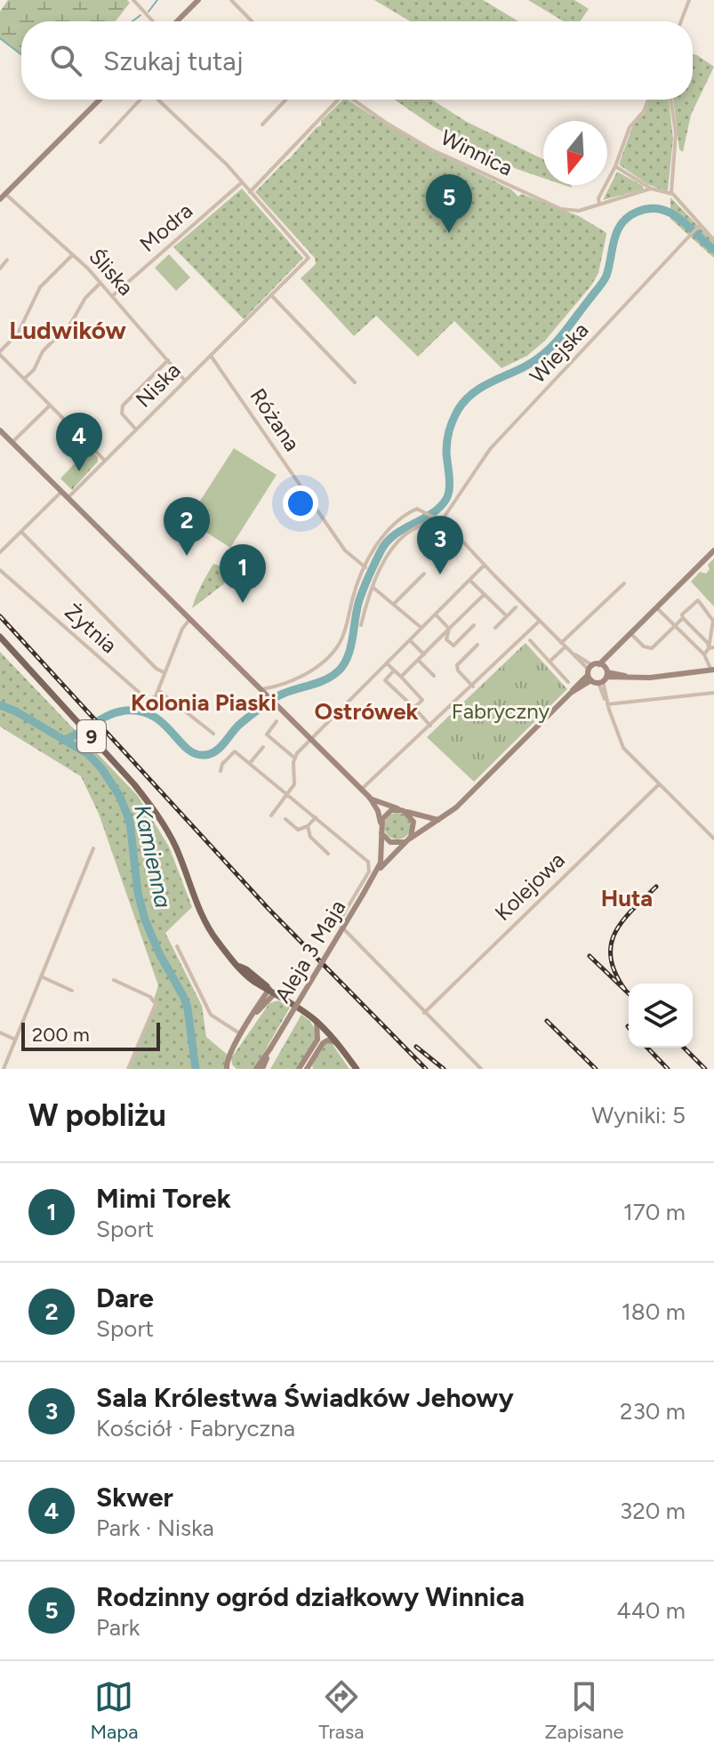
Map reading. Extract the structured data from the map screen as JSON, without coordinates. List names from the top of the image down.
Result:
{
  "streets": {
    "main road": ["9"],
    "street": [
      "Winnica",
      "Modra",
      "Śliska",
      "Wiejska",
      "Niska",
      "Różana",
      "Żytnia",
      "Kolejowa",
      "Aleja 3 Maja"
    ]
  },
  "crossings": [
    ["Modra", "Śliska"],
    ["Śliska", "Niska"],
    ["Niska", "Różana"]
  ],
  "districts": [
    "Ludwików",
    "Kolonia Piaski",
    "Ostrówek",
    "Huta"
  ],
  "water": ["Kamienna"],
  "parks": ["Fabryczny"],
  "scale_bar": "200 m",
  "north": "bottom",
  "page": {
    "search": "Szukaj tutaj",
    "pins": [
      "5",
      "4",
      "2",
      "3",
      "1"
    ],
    "scale": "200 m",
    "heading": ["W pobliżu", "Wyniki: 5"],
    "list": [
      {
        "mark": "1",
        "name": "Mimi Torek",
        "note": "Sport",
        "value": "170 m"
      },
      {
        "mark": "2",
        "name": "Dare",
        "note": "Sport",
        "value": "180 m"
      },
      {
        "mark": "3",
        "name": "Sala Królestwa Świadków Jehowy",
        "note": "Kościół · Fabryczna",
        "value": "230 m"
      },
      {
        "mark": "4",
        "name": "Skwer",
        "note": "Park · Niska",
        "value": "320 m"
      },
      {
        "mark": "5",
        "name": "Rodzinny ogród działkowy Winnica",
        "note": "Park",
        "value": "440 m"
      }
    ],
    "nav": ["Mapa", "Trasa", "Zapisane"]
  }
}
